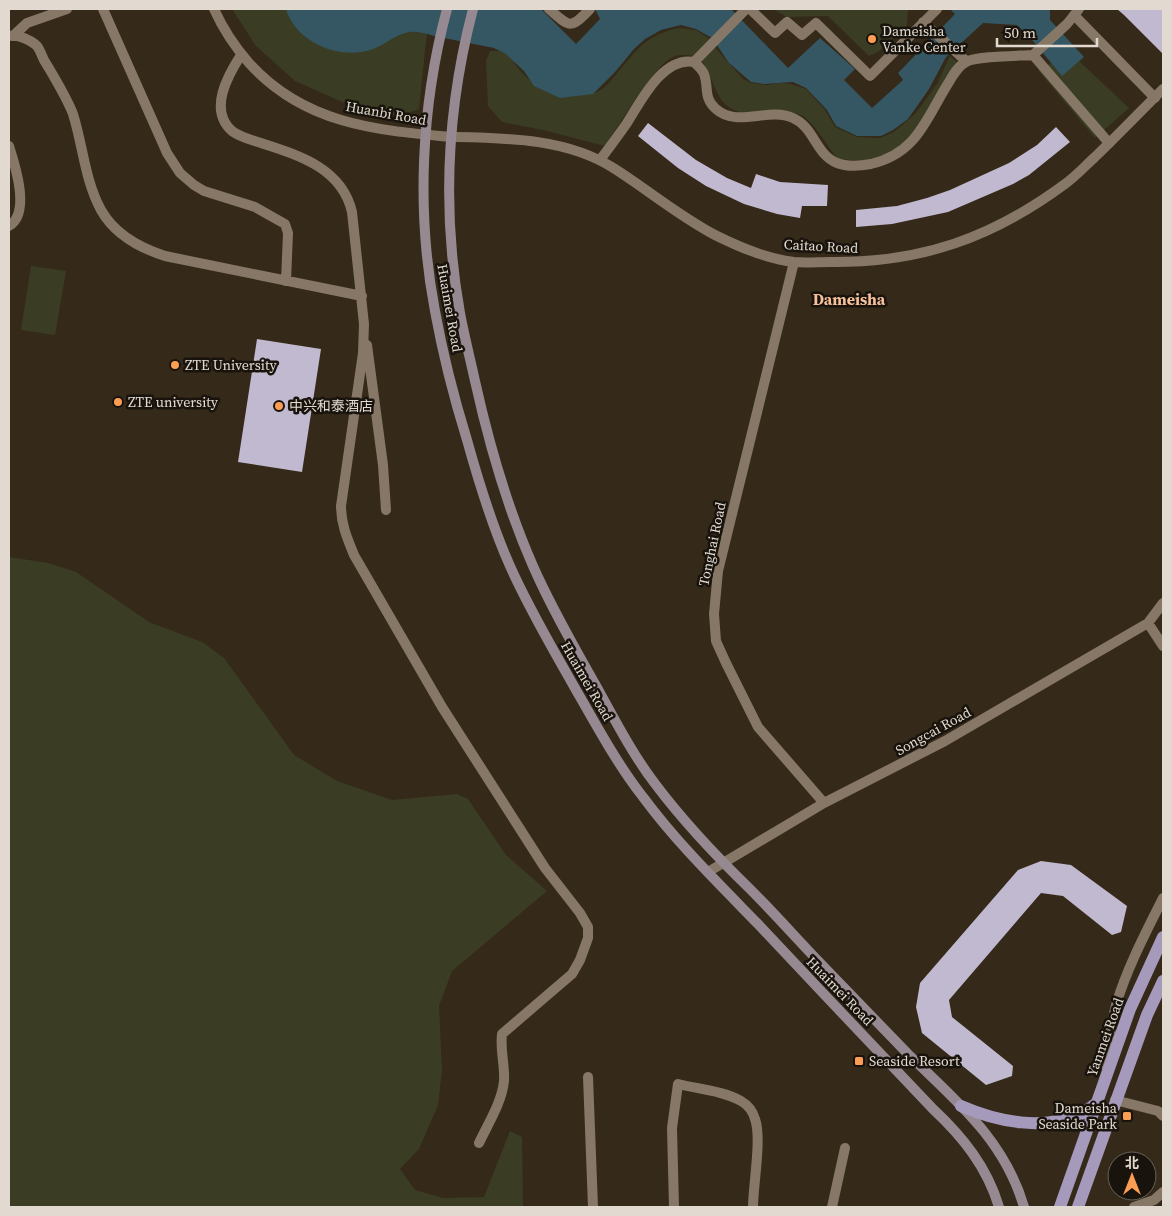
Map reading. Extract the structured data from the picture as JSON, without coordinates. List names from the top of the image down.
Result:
{
  "streets": {
    "main road": ["Huaimei Road", "Yanmei Road"],
    "street": [
      "Huanbi Road",
      "Caitao Road",
      "Tonghai Road",
      "Songcai Road"
    ]
  },
  "crossings": [
    ["Huanbi Road", "Caitao Road"],
    ["Huanbi Road", "Huaimei Road"],
    ["Caitao Road", "Huaimei Road"],
    ["Caitao Road", "Tonghai Road"],
    ["Huaimei Road", "Songcai Road"],
    ["Tonghai Road", "Songcai Road"]
  ],
  "districts": ["Dameisha"],
  "places": {
    "other": [
      "Dameisha Vanke Center",
      "ZTE University",
      "ZTE university",
      "中兴和泰酒店"
    ],
    "transit": ["Seaside Resort", "Dameisha Seaside Park"]
  },
  "scale_bar": "50 m",
  "north": "top"
}
